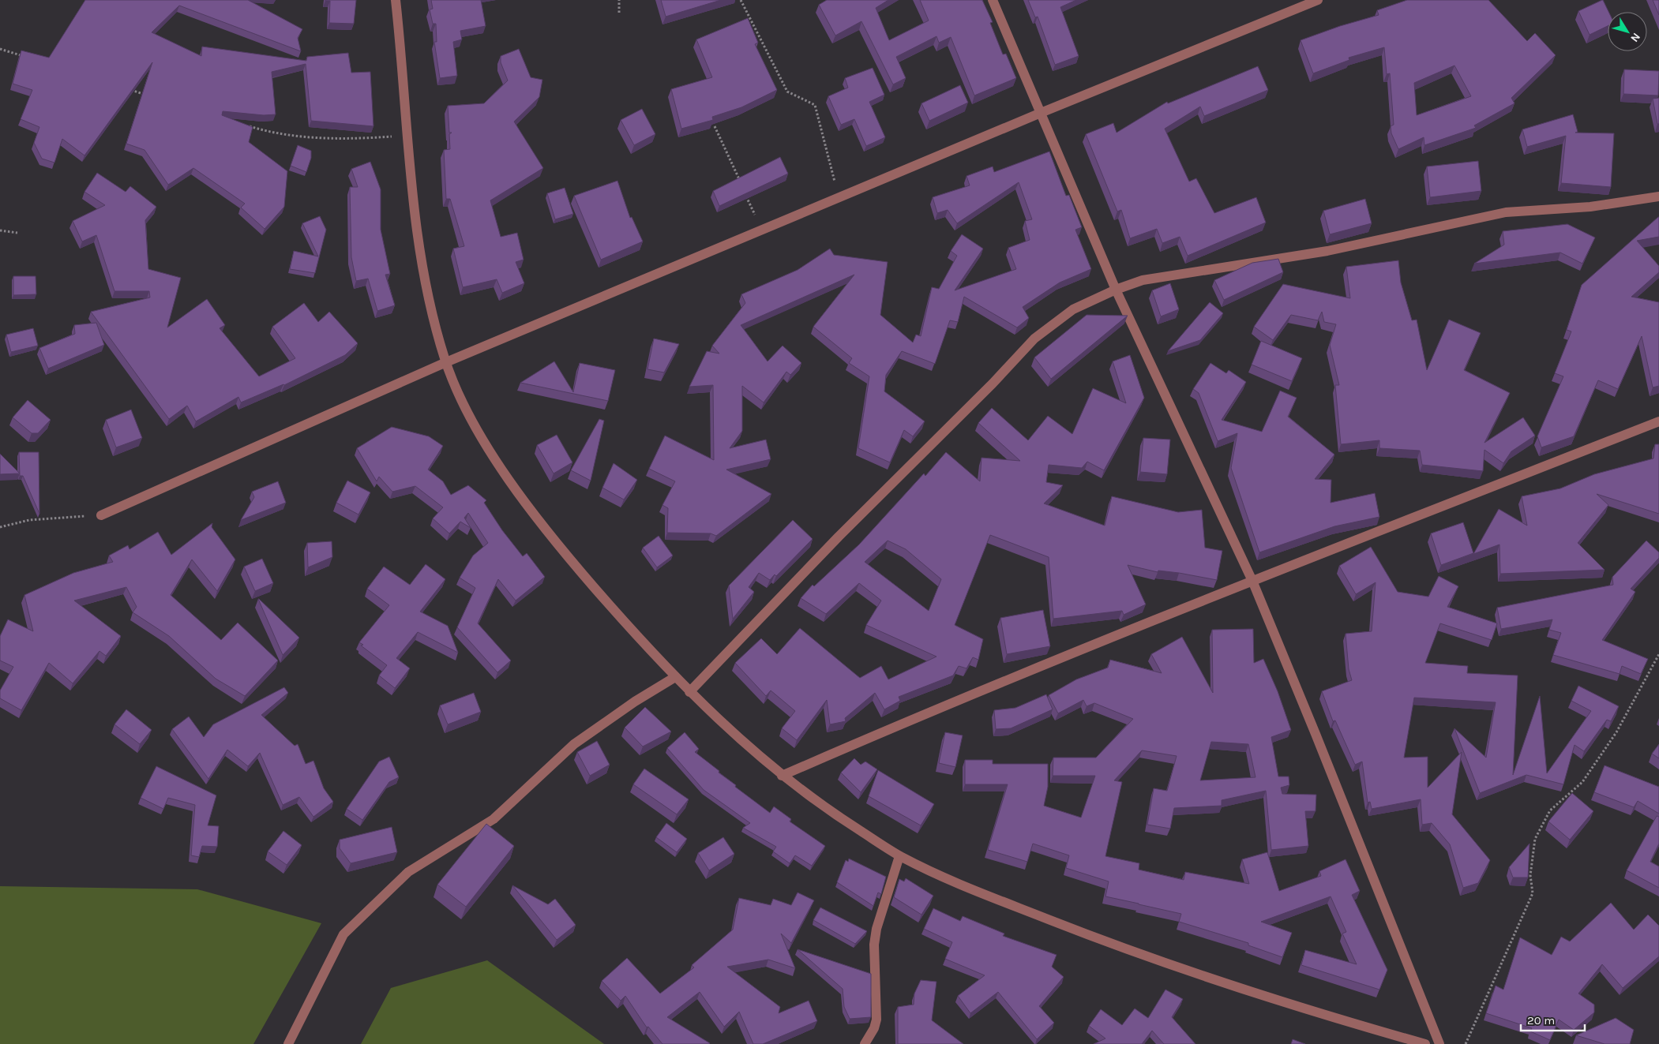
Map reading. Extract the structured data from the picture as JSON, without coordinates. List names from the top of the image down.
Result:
{
  "scale_bar": "20 m",
  "north": "bottom right"
}
